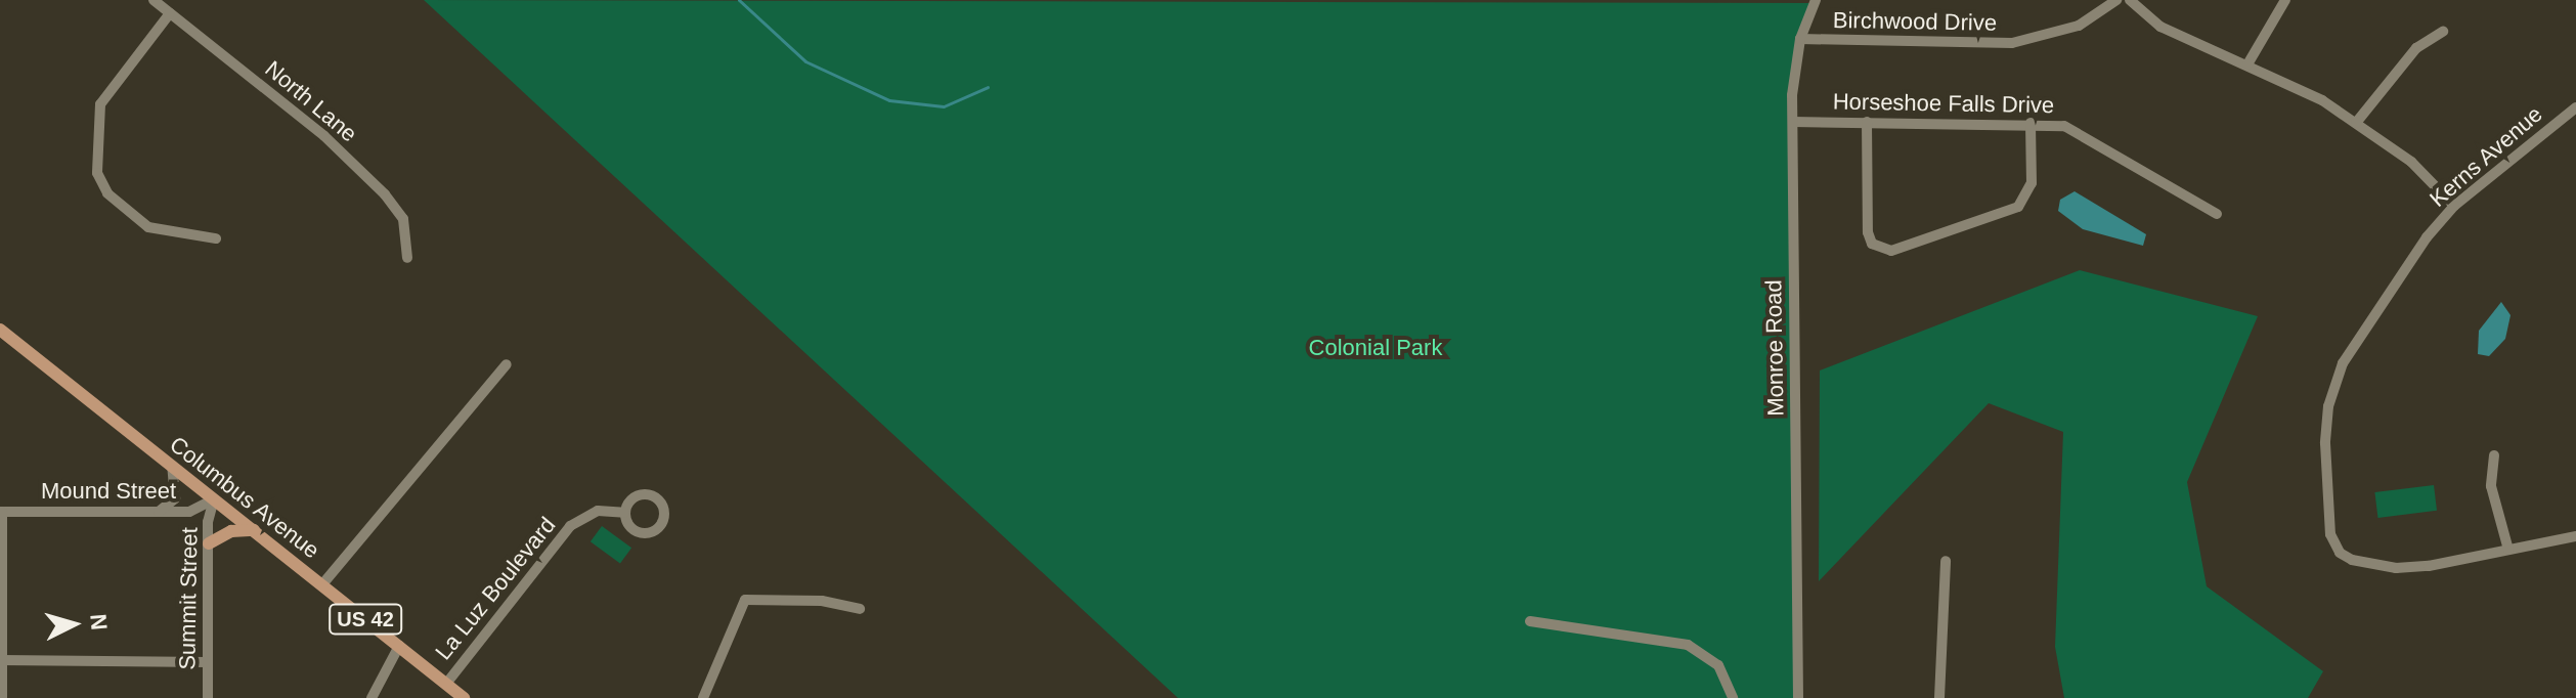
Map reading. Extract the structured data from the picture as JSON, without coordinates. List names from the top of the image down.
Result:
{
  "streets": {
    "main road": ["Columbus Avenue", "US 42"],
    "street": [
      "Birchwood Drive",
      "North Lane",
      "Horseshoe Falls Drive",
      "Kerns Avenue",
      "Monroe Road",
      "Mound Street",
      "La Luz Boulevard",
      "Summit Street"
    ]
  },
  "crossings": [
    ["Birchwood Drive", "Monroe Road"],
    ["Horseshoe Falls Drive", "Monroe Road"],
    ["Mound Street", "Columbus Avenue"],
    ["Mound Street", "Summit Street"],
    ["Columbus Avenue", "La Luz Boulevard"],
    ["Columbus Avenue", "Summit Street"]
  ],
  "parks": ["Colonial Park"],
  "north": "right"
}
